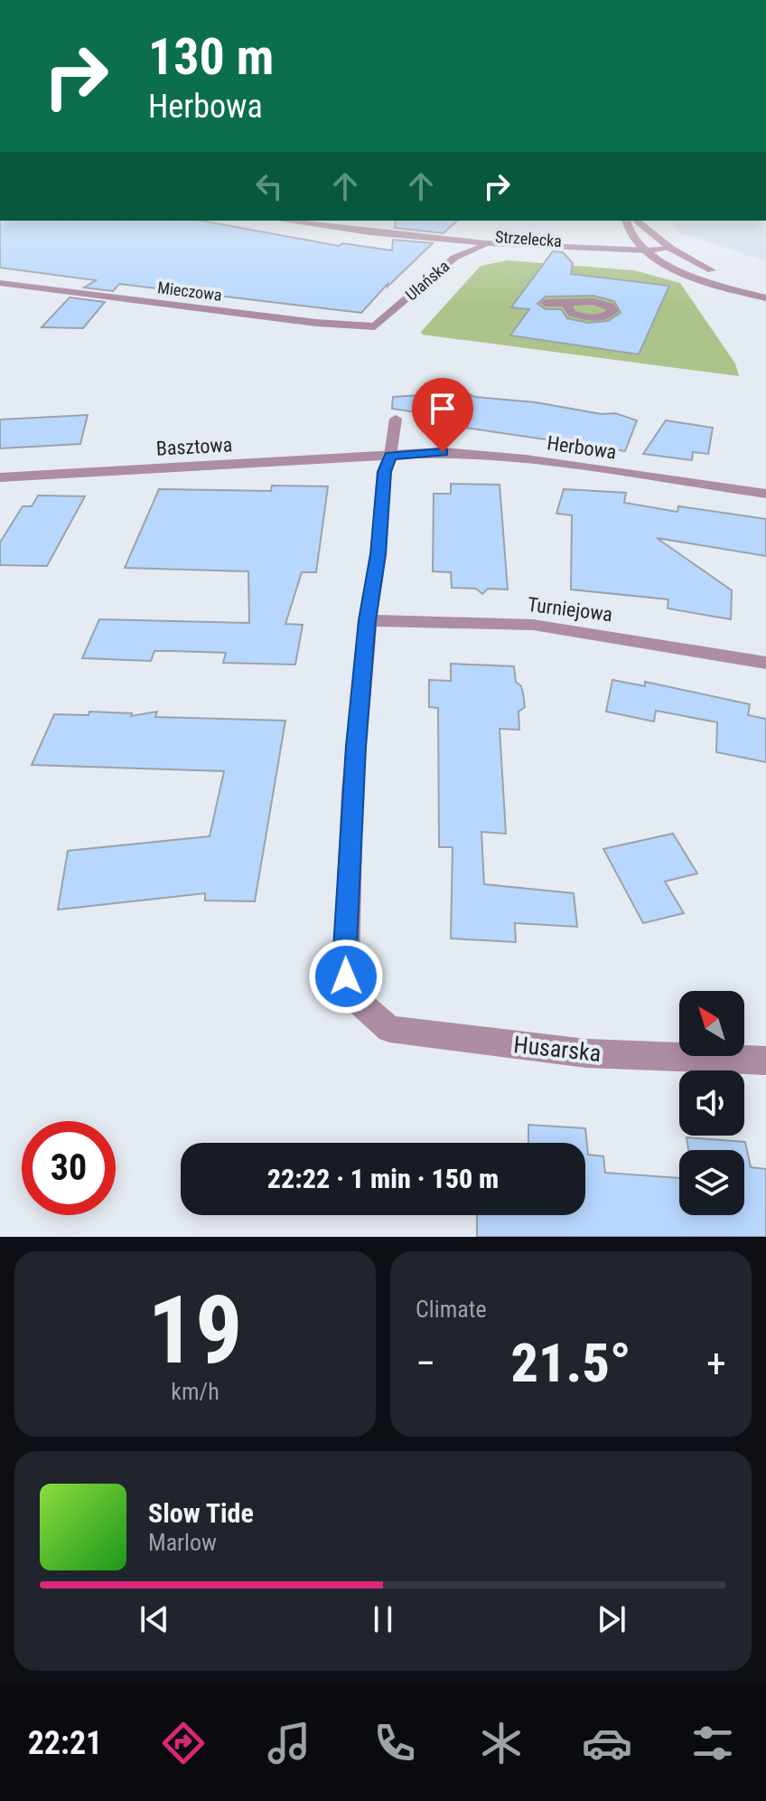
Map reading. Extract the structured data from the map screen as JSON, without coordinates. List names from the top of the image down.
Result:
{
  "streets": {
    "street": [
      "Strzelecka",
      "Ułańska",
      "Mieczowa",
      "Basztowa",
      "Herbowa",
      "Turniejowa",
      "Husarska"
    ]
  },
  "crossings": [
    ["Strzelecka", "Ułańska"],
    ["Ułańska", "Mieczowa"],
    ["Basztowa", "Herbowa"],
    ["Turniejowa", "Husarska"]
  ],
  "north": "top left",
  "page": {
    "turn": ["130 m", "Herbowa"],
    "limit": "30",
    "trip": "22:22 · 1 min · 150 m",
    "tile": [
      ["19", "km/h"],
      "Climate"
    ],
    "heat": ["−", "21.5°", "+"],
    "song": ["Slow Tide", "Marlow"],
    "tabs": "22:21"
  }
}
